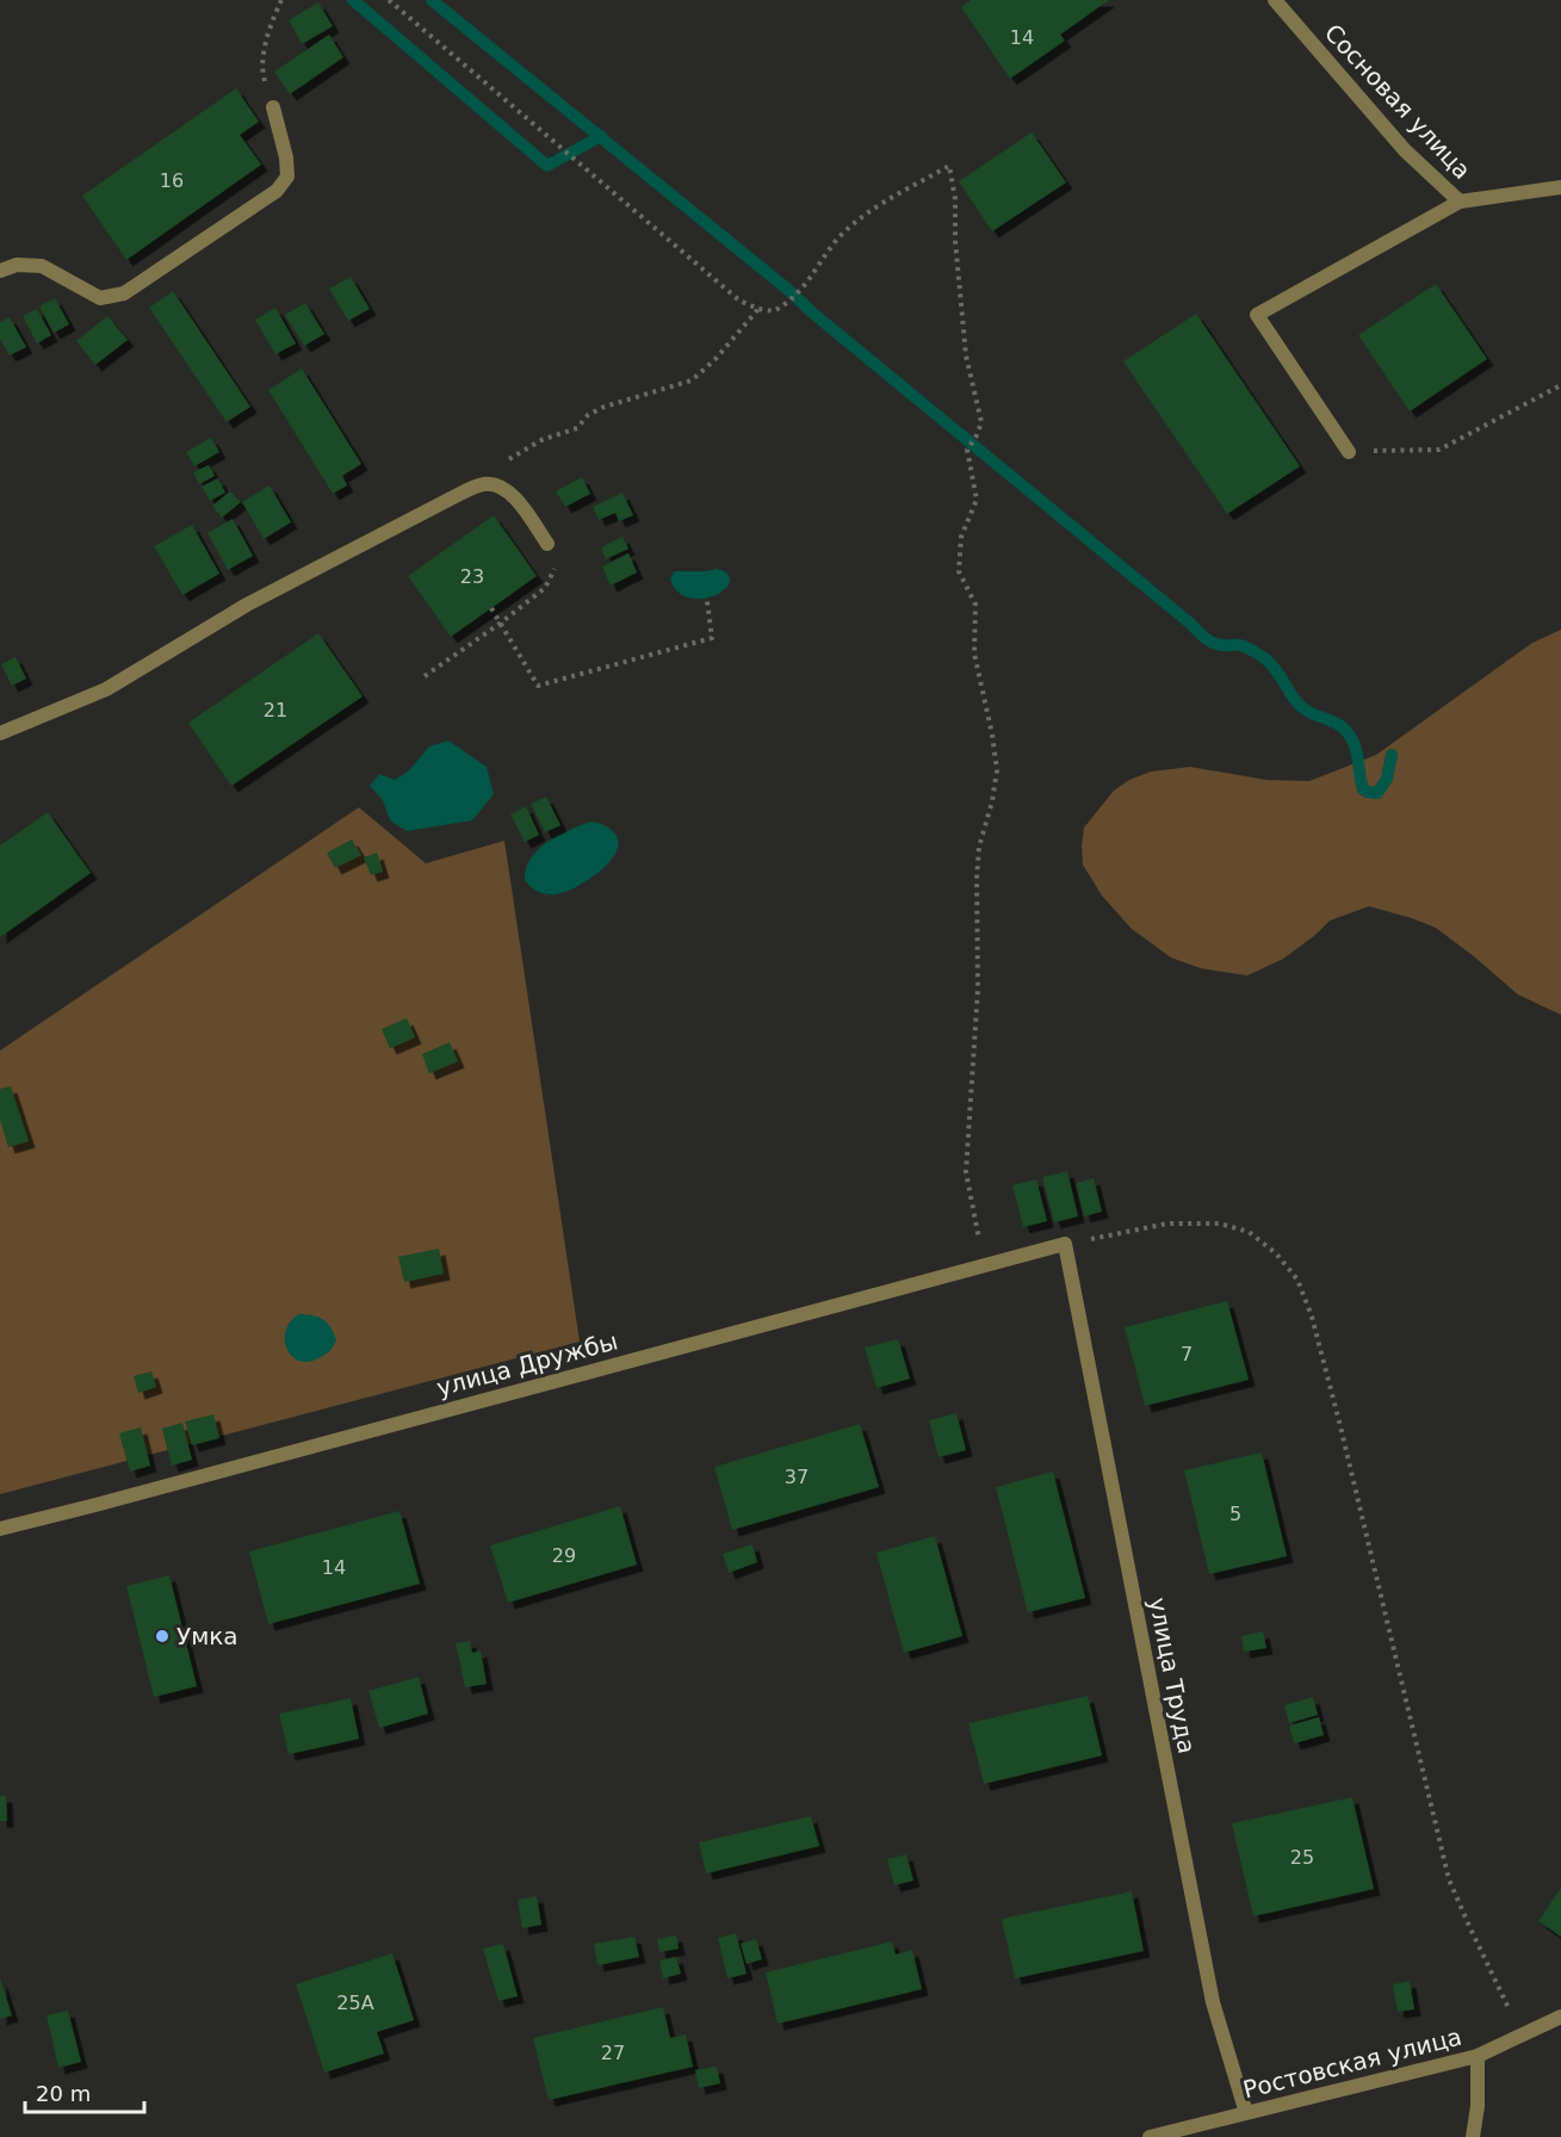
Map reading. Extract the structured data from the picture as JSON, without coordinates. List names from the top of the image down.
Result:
{
  "streets": {
    "street": [
      "Сосновая улица",
      "улица Дружбы",
      "улица Труда",
      "Ростовская улица"
    ]
  },
  "crossings": [
    ["улица Дружбы", "улица Труда"],
    ["улица Труда", "Ростовская улица"]
  ],
  "places": ["Умка"],
  "house_numbers": [
    "14",
    "16",
    "23",
    "21",
    "7",
    "37",
    "5",
    "29",
    "14",
    "25",
    "25А",
    "27"
  ],
  "scale_bar": "20 m"
}
